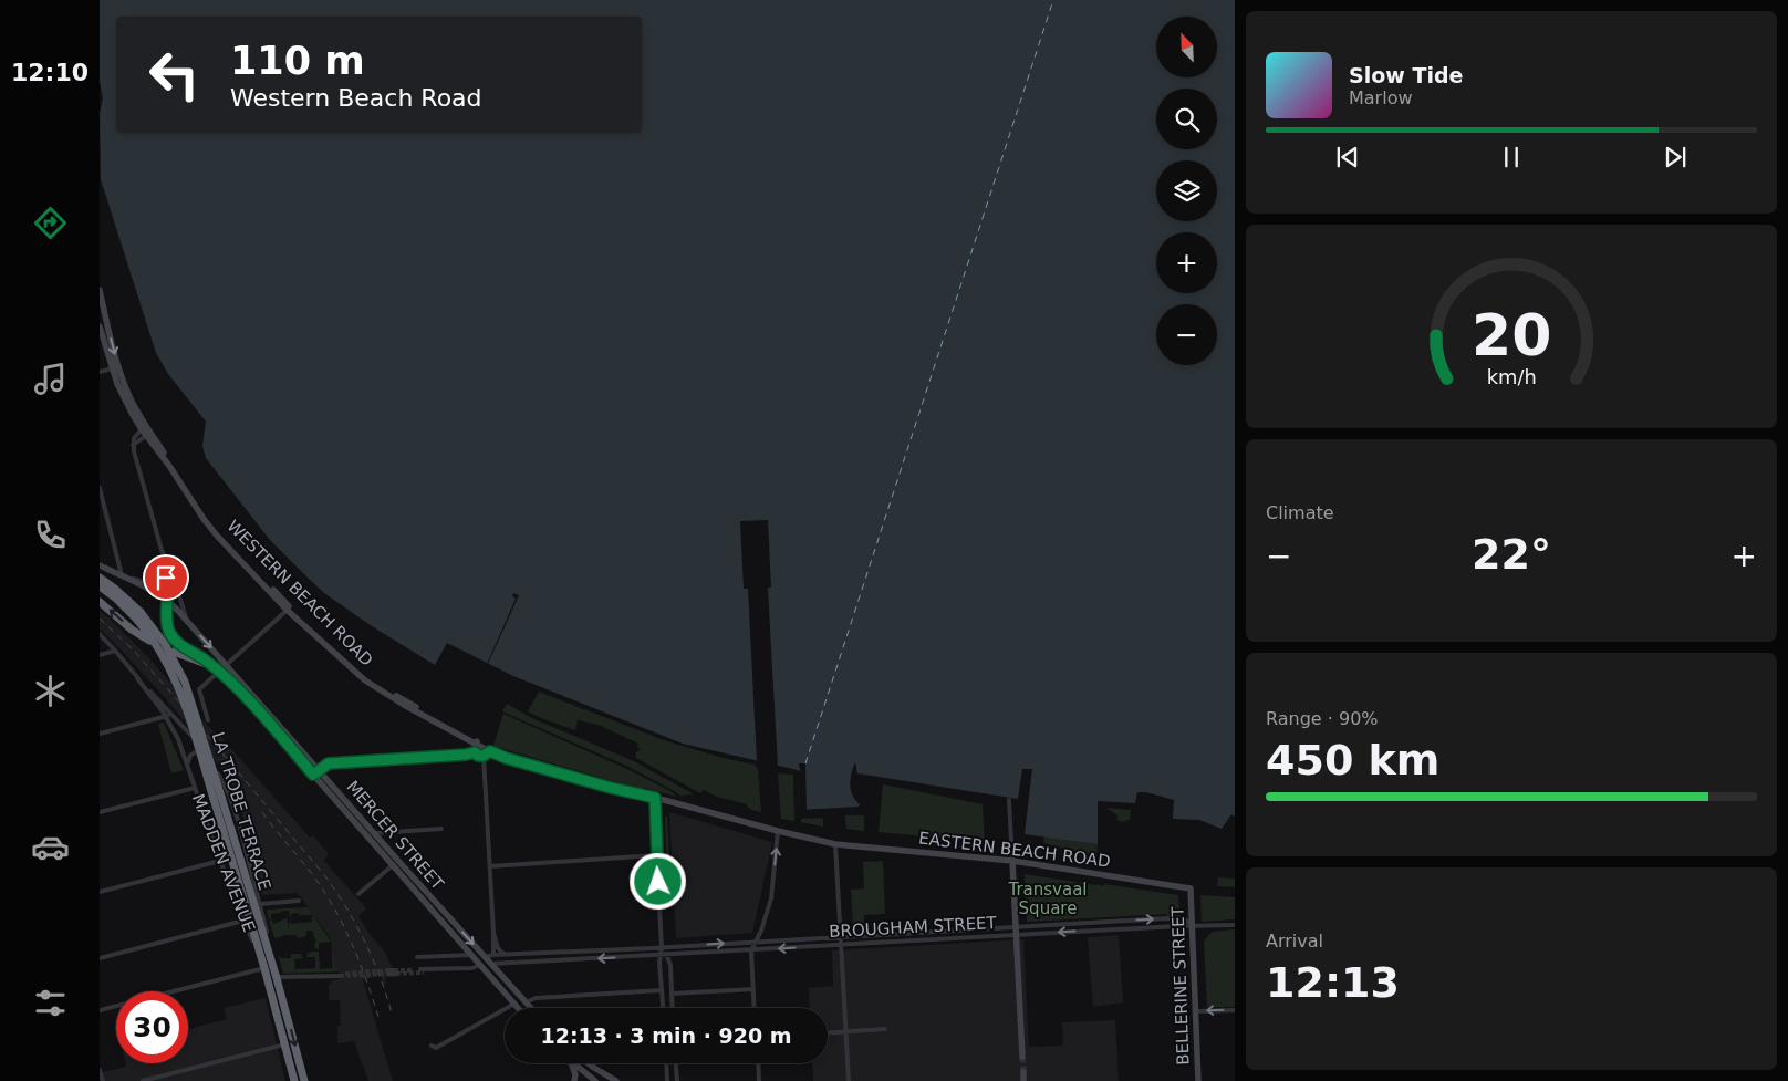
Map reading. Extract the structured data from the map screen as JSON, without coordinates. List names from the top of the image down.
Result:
{
  "streets": {
    "highway": ["LA TROBE TERRACE"],
    "street": [
      "WESTERN BEACH ROAD",
      "MERCER STREET",
      "EASTERN BEACH ROAD",
      "MADDEN AVENUE",
      "BROUGHAM STREET",
      "BELLERINE STREET"
    ]
  },
  "crossings": [
    ["WESTERN BEACH ROAD", "EASTERN BEACH ROAD"],
    ["LA TROBE TERRACE", "MADDEN AVENUE"],
    ["MERCER STREET", "BROUGHAM STREET"],
    ["EASTERN BEACH ROAD", "BELLERINE STREET"],
    ["BROUGHAM STREET", "BELLERINE STREET"]
  ],
  "parks": ["Transvaal Square"],
  "north": "top left",
  "page": {
    "tabs": "12:10",
    "map_buttons": ["+", "−"],
    "turn": ["110 m", "Western Beach Road"],
    "song": ["Slow Tide", "Marlow"],
    "tile": [
      "Climate",
      ["Range · 90%", "450 km"],
      ["Arrival", "12:13"]
    ],
    "heat": ["−", "22°", "+"],
    "limit": "30",
    "trip": "12:13 · 3 min · 920 m",
    "gauge": ["20", "km/h"]
  }
}
